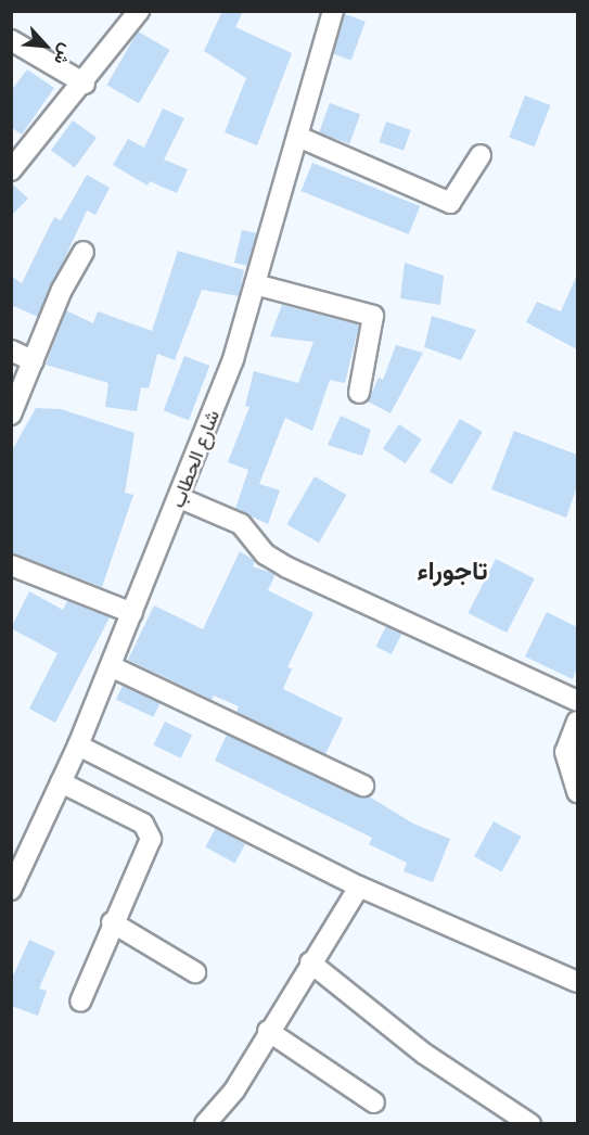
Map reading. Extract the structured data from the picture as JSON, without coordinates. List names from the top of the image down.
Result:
{
  "streets": {
    "street": ["شارع الحطاب"]
  },
  "districts": ["تاجوراء"],
  "north": "bottom right"
}
